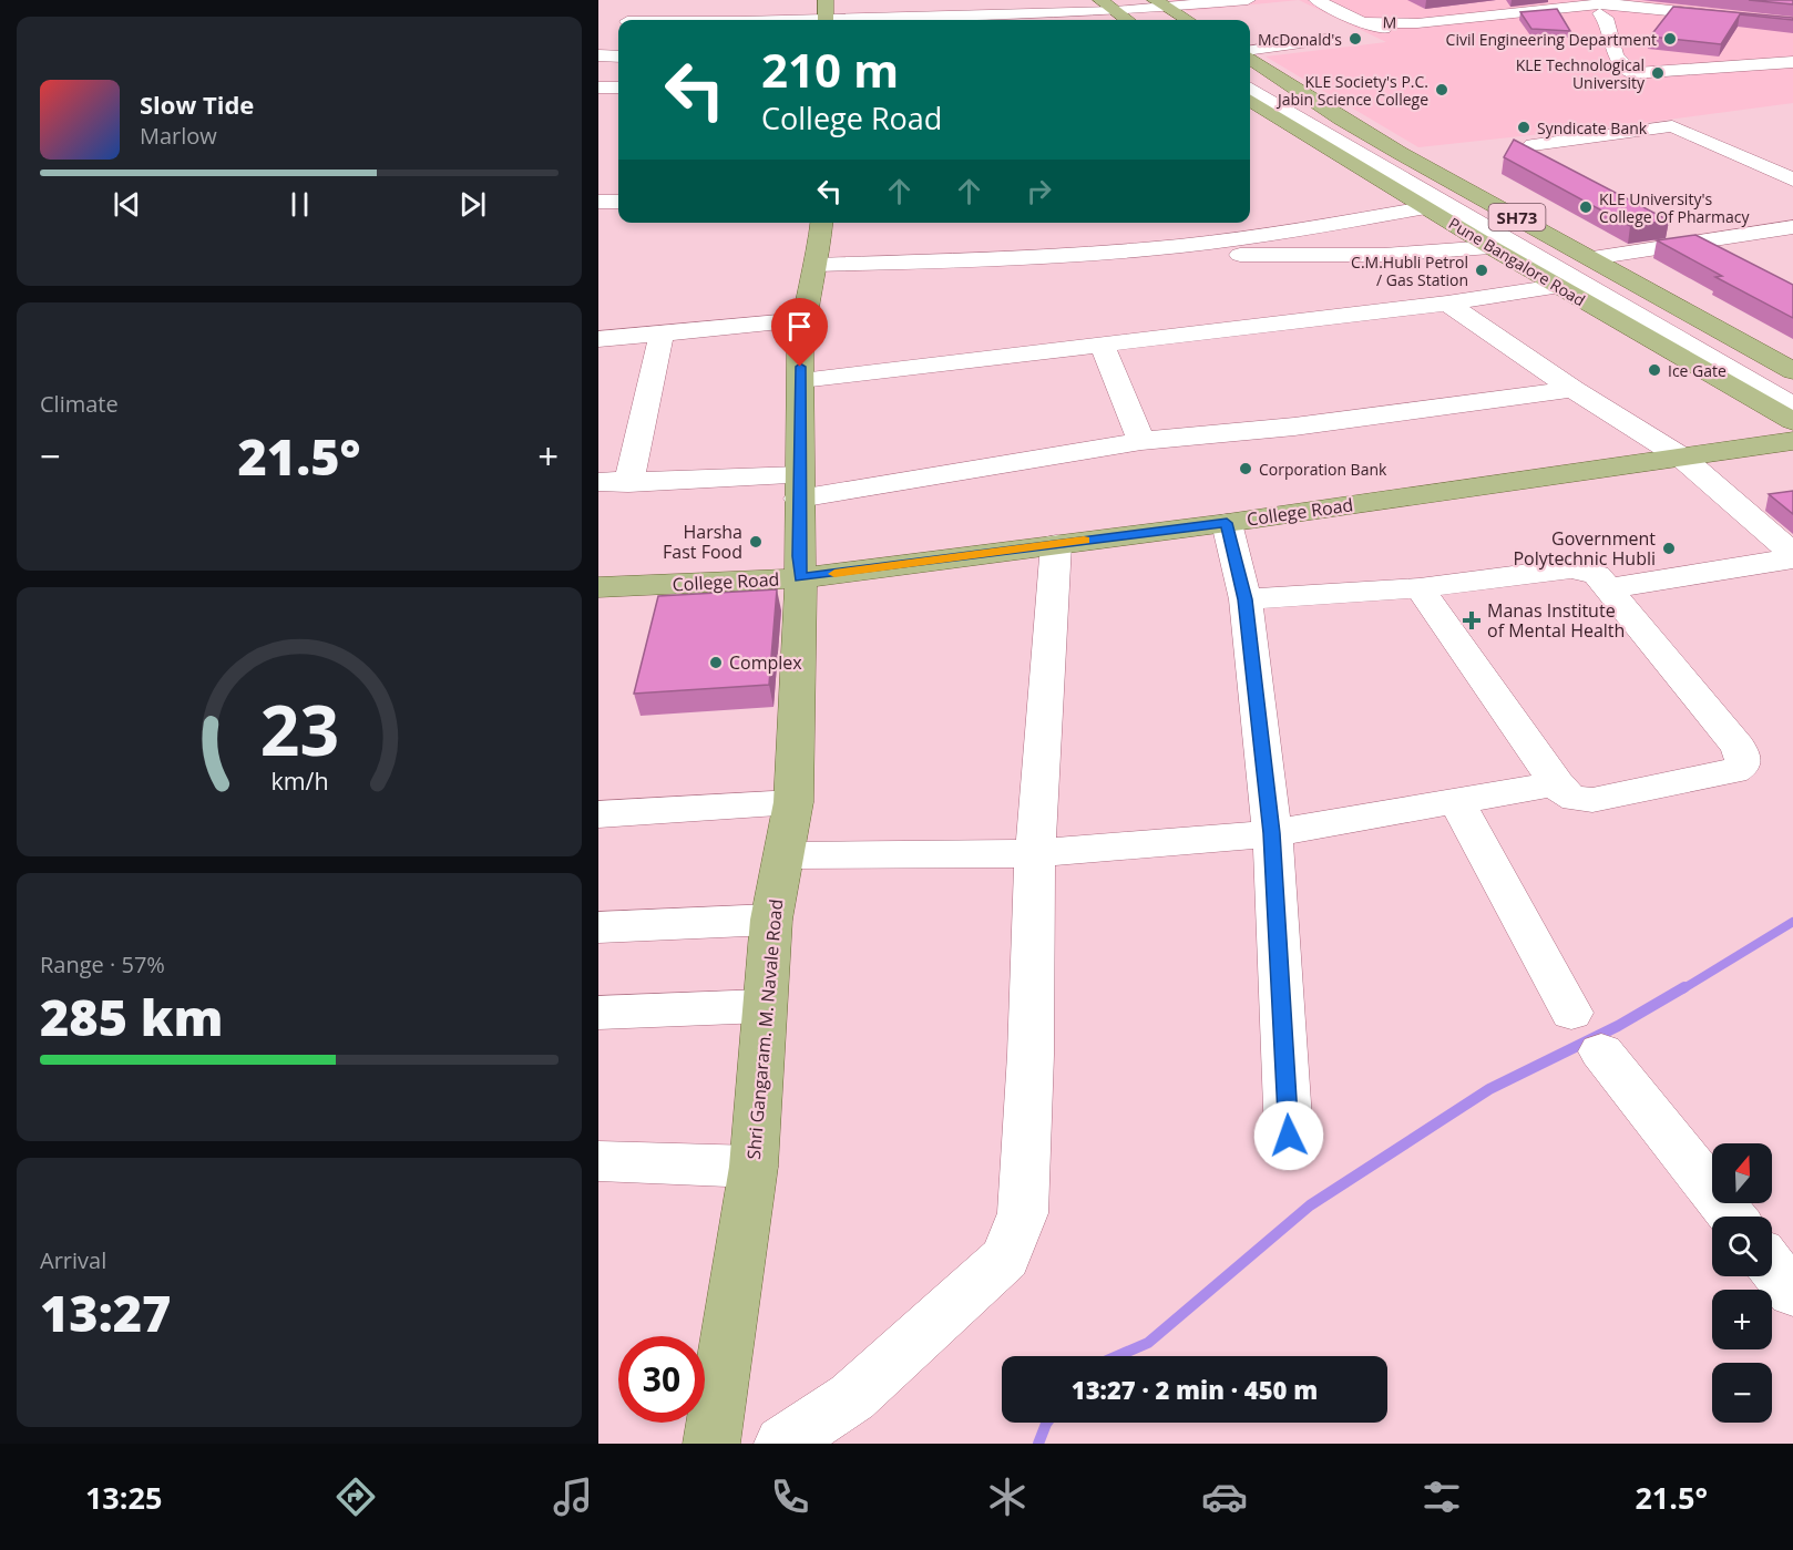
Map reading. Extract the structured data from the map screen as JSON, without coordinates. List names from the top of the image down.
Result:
{
  "streets": {
    "main road": [
      "SH73",
      "Pune Bangalore Road",
      "College Road",
      "Shri Gangaram. M. Navale Road"
    ],
    "street": ["M"]
  },
  "crossings": [
    ["College Road", "Shri Gangaram. M. Navale Road"]
  ],
  "places": {
    "other": [
      "McDonald's",
      "Civil Engineering Department",
      "KLE Technological University",
      "KLE Society's P.C. Jabin Science College",
      "Syndicate Bank",
      "KLE University's College Of Pharmacy",
      "C.M.Hubli Petrol / Gas Station",
      "Ice Gate",
      "Corporation Bank",
      "Harsha Fast Food",
      "Government Polytechnic Hubli",
      "Complex"
    ],
    "health": ["Manas Institute of Mental Health"]
  },
  "north": "top",
  "page": {
    "turn": ["210 m", "College Road"],
    "song": ["Slow Tide", "Marlow"],
    "tile": [
      "Climate",
      ["Range · 57%", "285 km"],
      ["Arrival", "13:27"]
    ],
    "heat": ["−", "21.5°", "+"],
    "map_buttons": ["+", "−"],
    "limit": "30",
    "trip": "13:27 · 2 min · 450 m",
    "tabs": ["13:25", "21.5°"],
    "gauge": ["23", "km/h"]
  }
}
